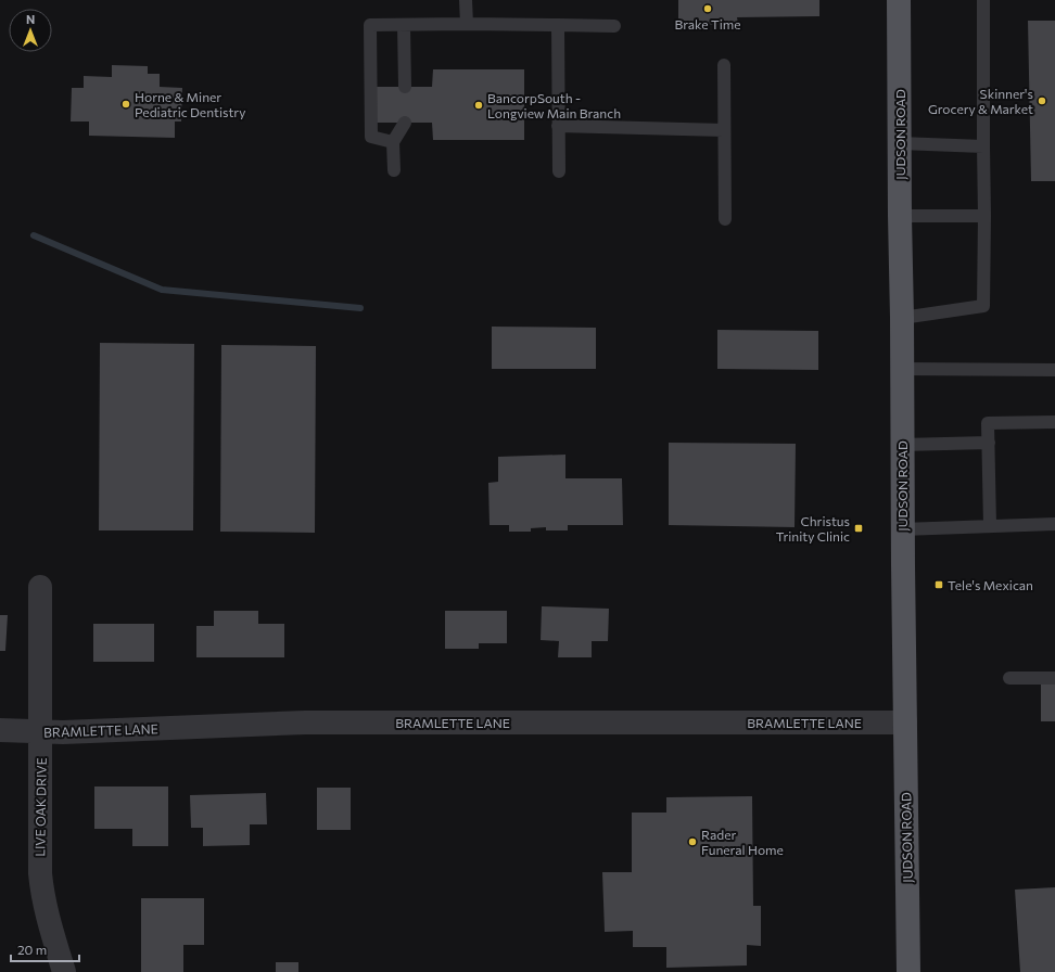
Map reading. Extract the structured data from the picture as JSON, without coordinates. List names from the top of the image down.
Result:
{
  "streets": {
    "main road": ["JUDSON ROAD"],
    "street": ["BRAMLETTE LANE", "LIVE OAK DRIVE"]
  },
  "crossings": [
    ["JUDSON ROAD", "BRAMLETTE LANE"],
    ["BRAMLETTE LANE", "LIVE OAK DRIVE"]
  ],
  "places": {
    "other": [
      "Brake Time",
      "Skinner's Grocery & Market",
      "Horne & Miner Pediatric Dentistry",
      "BancorpSouth - Longview Main Branch",
      "Rader Funeral Home"
    ],
    "transit": ["Christus Trinity Clinic", "Tele's Mexican"]
  },
  "scale_bar": "20 m",
  "north": "top"
}
